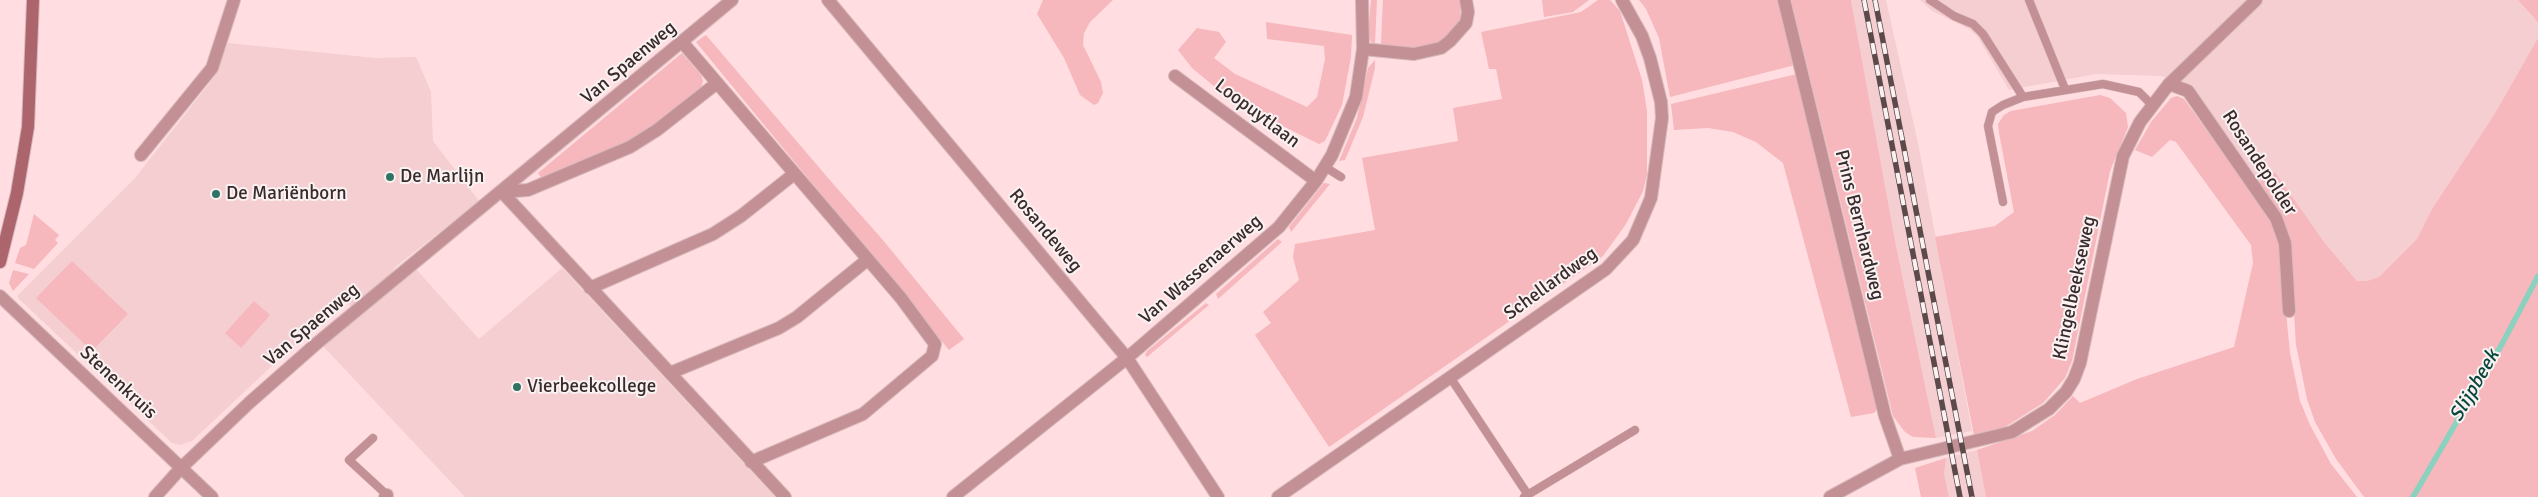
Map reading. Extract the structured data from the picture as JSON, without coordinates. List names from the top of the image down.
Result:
{
  "streets": {
    "street": [
      "Van Spaenweg",
      "Loopuytlaan",
      "Rosandepolder",
      "Prins Bernhardweg",
      "Rosandeweg",
      "Van Wassenaerweg",
      "Schellardweg",
      "Klingelbeekseweg",
      "Stenenkruis"
    ]
  },
  "crossings": [
    ["Van Spaenweg", "Stenenkruis"],
    ["Loopuytlaan", "Van Wassenaerweg"],
    ["Rosandepolder", "Klingelbeekseweg"],
    ["Prins Bernhardweg", "Klingelbeekseweg"],
    ["Rosandeweg", "Van Wassenaerweg"]
  ],
  "water": ["Slijpbeek"],
  "places": ["De Marlijn", "De Mariënborn", "Vierbeekcollege"]
}
